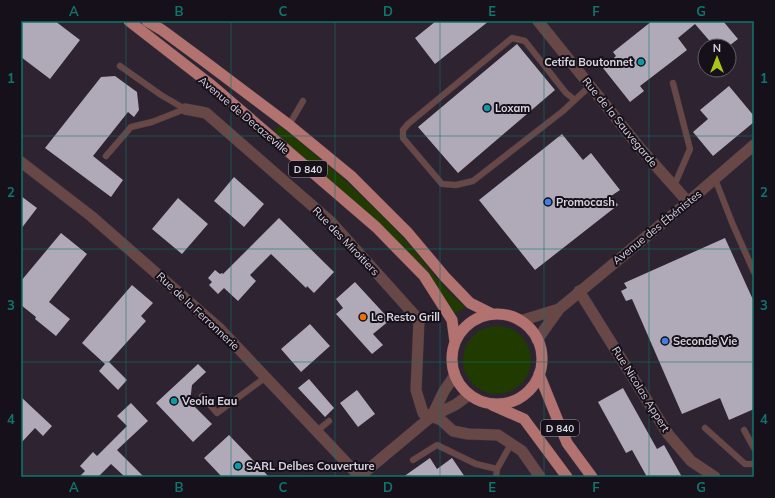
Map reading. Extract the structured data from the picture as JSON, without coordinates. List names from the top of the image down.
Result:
{
  "streets": {
    "main road": ["Avenue de Decazeville", "D 840"],
    "street": [
      "Rue de la Sauvegarde",
      "Avenue des Ébénistes",
      "Rue des Miroitiers",
      "Rue de la Ferronnerie",
      "Rue Nicolas Appert"
    ]
  },
  "crossings": [
    ["Avenue de Decazeville", "D 840"],
    ["Avenue de Decazeville", "Avenue des Ébénistes"],
    ["Rue de la Sauvegarde", "Avenue des Ébénistes"],
    ["D 840", "Avenue des Ébénistes"],
    ["Avenue des Ébénistes", "Rue Nicolas Appert"]
  ],
  "places": [
    "Cetifa Boutonnet",
    "Loxam",
    "Promocash",
    "Le Resto Grill",
    "Seconde Vie",
    "Veolia Eau",
    "SARL Delbes Couverture"
  ],
  "north": "top",
  "grid": {
    "columns": [
      "A",
      "B",
      "C",
      "D",
      "E",
      "F",
      "G"
    ],
    "rows": [
      "1",
      "2",
      "3",
      "4"
    ]
  }
}
